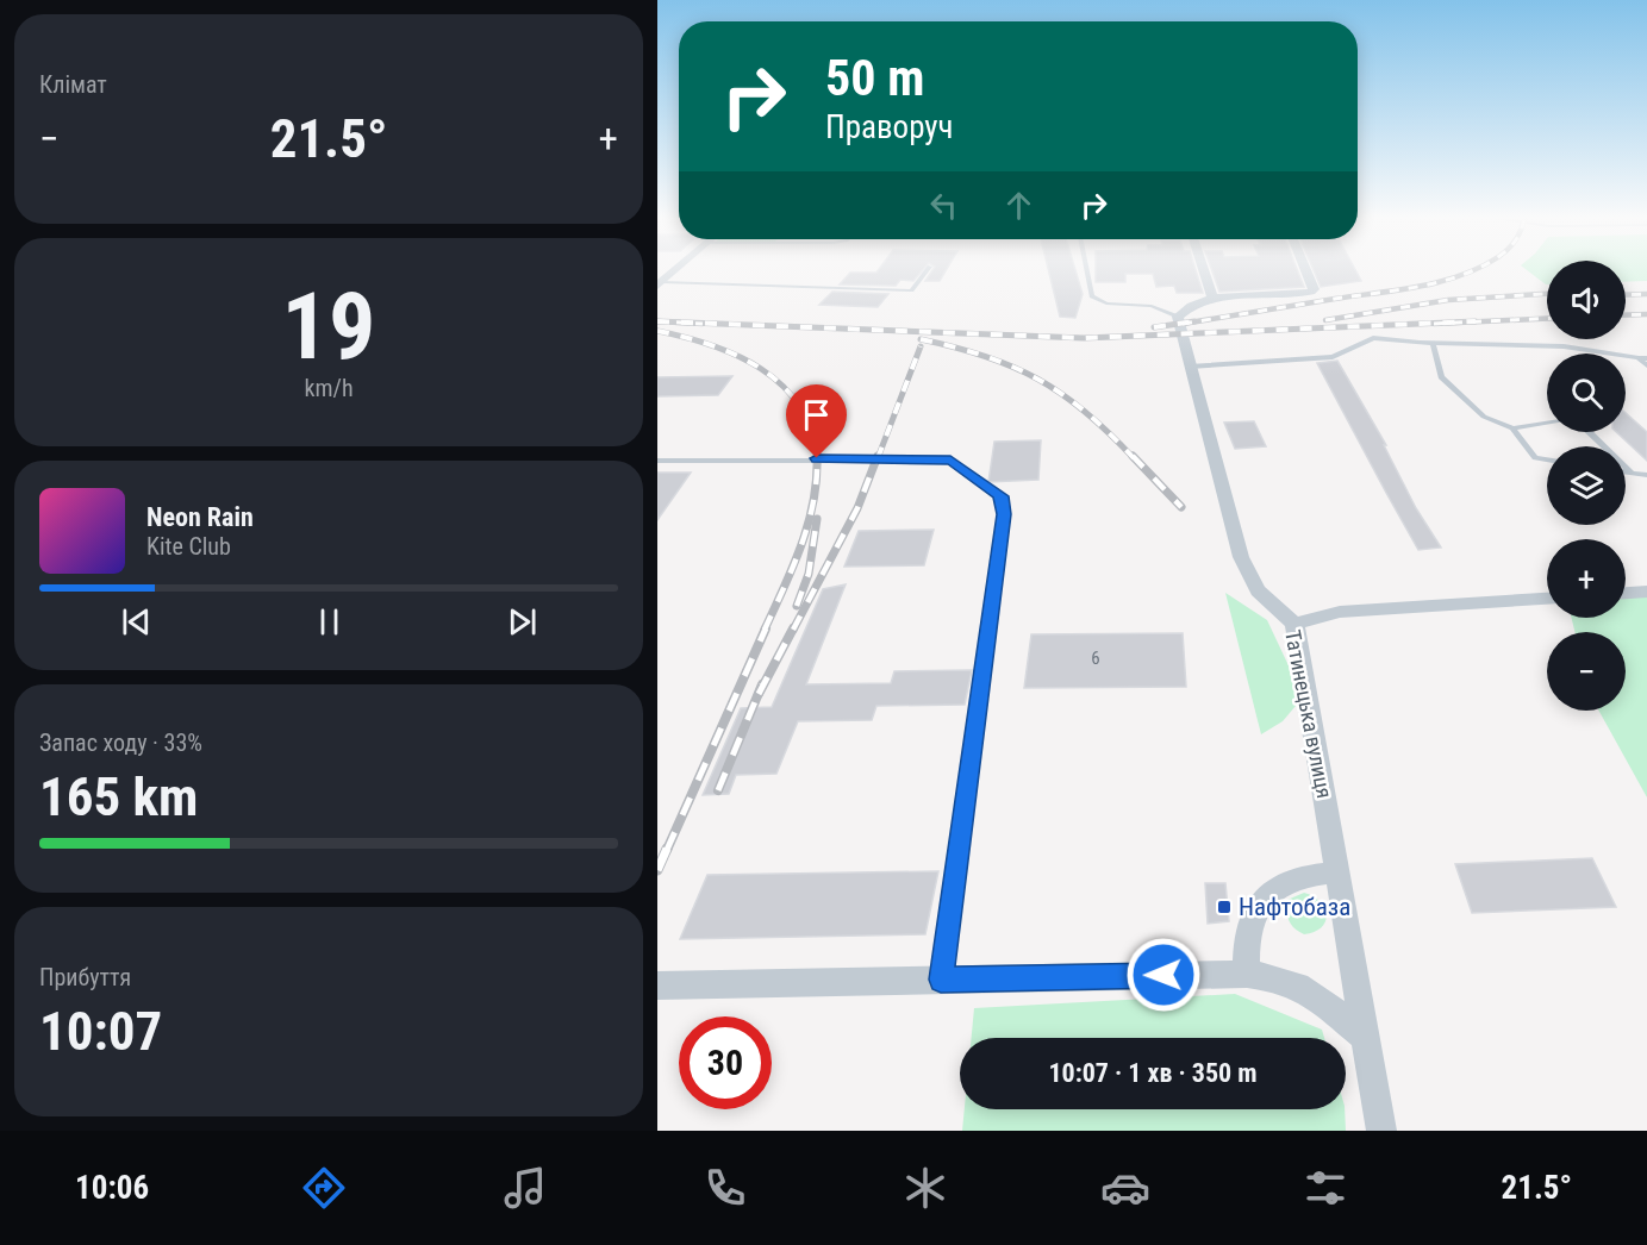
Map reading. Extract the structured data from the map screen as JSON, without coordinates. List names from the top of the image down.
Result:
{
  "streets": {
    "street": ["Татинецька вулиця"]
  },
  "places": {
    "transit": ["Нафтобаза"]
  },
  "house_numbers": ["6"],
  "page": {
    "tile": [
      "Клімат",
      ["19", "km/h"],
      ["Запас ходу · 33%", "165 km"],
      ["Прибуття", "10:07"]
    ],
    "turn": ["50 m", "Праворуч"],
    "heat": ["−", "21.5°", "+"],
    "map_buttons": ["+", "−"],
    "song": ["Neon Rain", "Kite Club"],
    "limit": "30",
    "trip": "10:07 · 1 хв · 350 m",
    "tabs": ["10:06", "21.5°"]
  }
}
